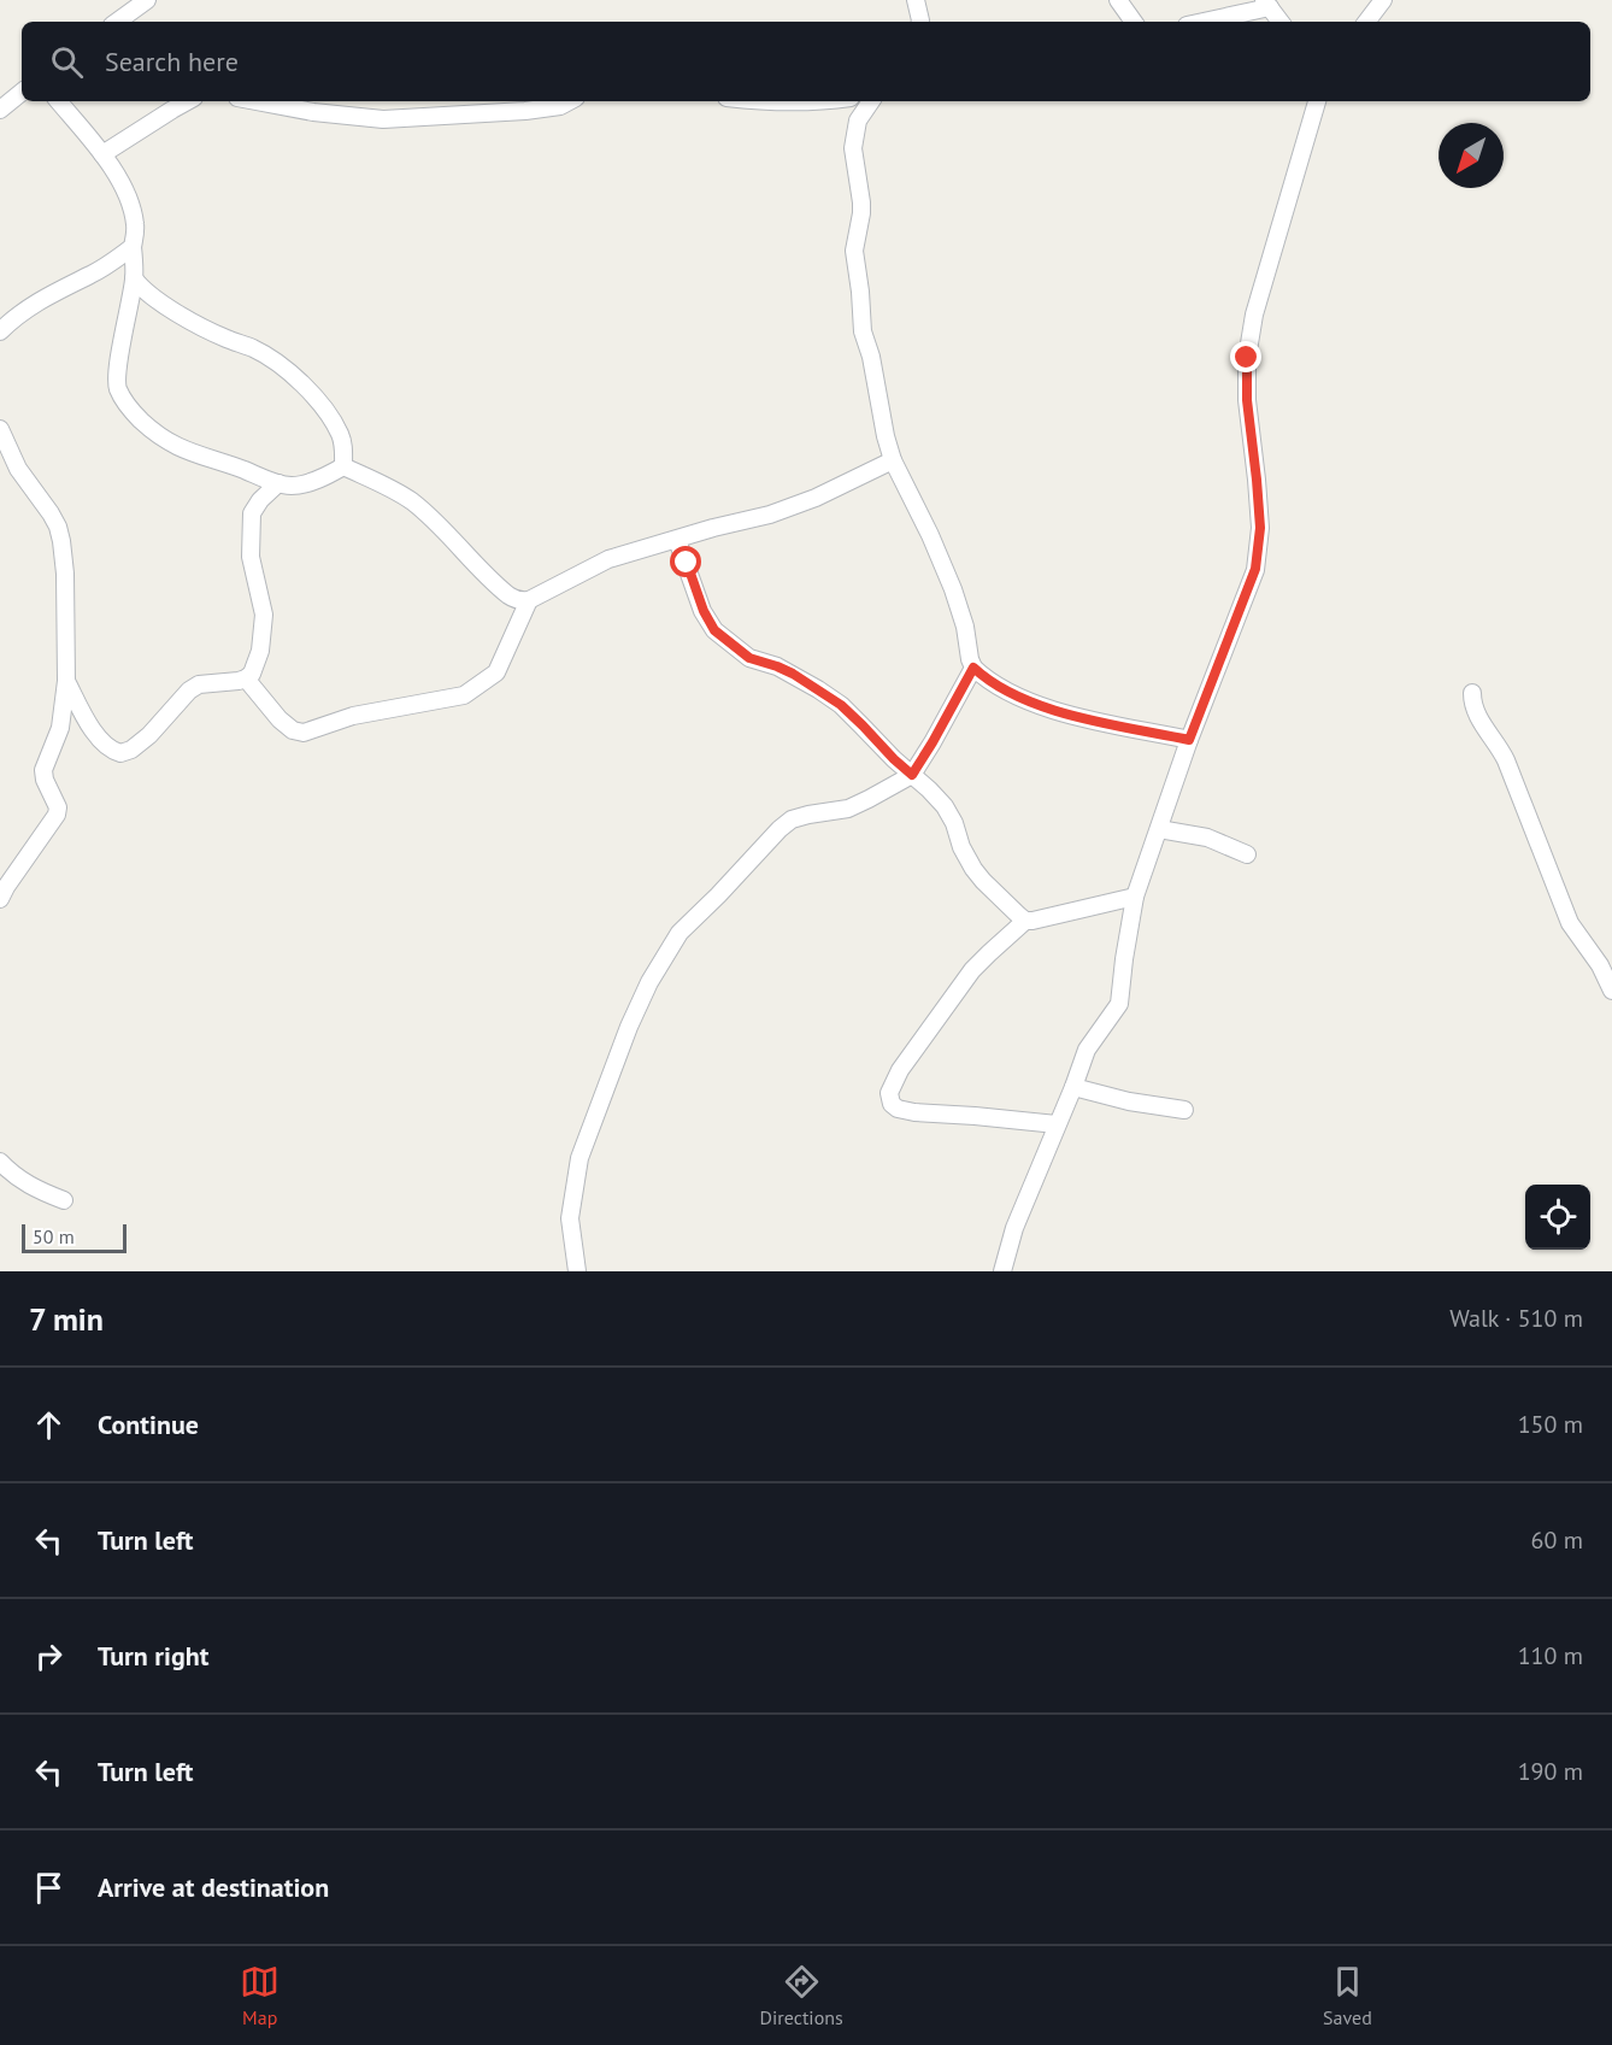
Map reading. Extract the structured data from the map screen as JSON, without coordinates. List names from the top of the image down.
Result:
{
  "scale_bar": "50 m",
  "north": "bottom left",
  "page": {
    "search": "Search here",
    "scale": "50 m",
    "heading": ["7 min", "Walk · 510 m"],
    "list": [
      ["Continue", "150 m"],
      ["Turn left", "60 m"],
      ["Turn right", "110 m"],
      ["Turn left", "190 m"],
      "Arrive at destination"
    ],
    "nav": ["Map", "Directions", "Saved"]
  }
}
